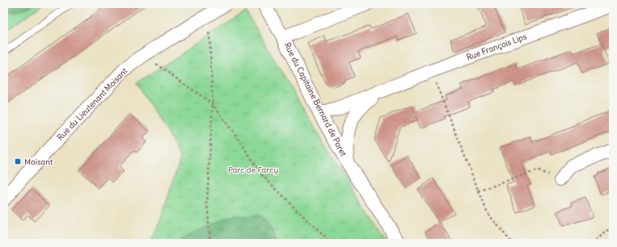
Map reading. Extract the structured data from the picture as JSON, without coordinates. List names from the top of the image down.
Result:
{
  "streets": {
    "street": ["Rue François Lips", "Rue du Capitaine Bernard de Poret", "Rue du Lieutenant Moisant"]
  },
  "crossings": [
    ["Rue François Lips", "Rue du Capitaine Bernard de Poret"]
  ],
  "parks": ["Parc de Farcy"],
  "places": {
    "transit": ["Moisant"]
  }
}
